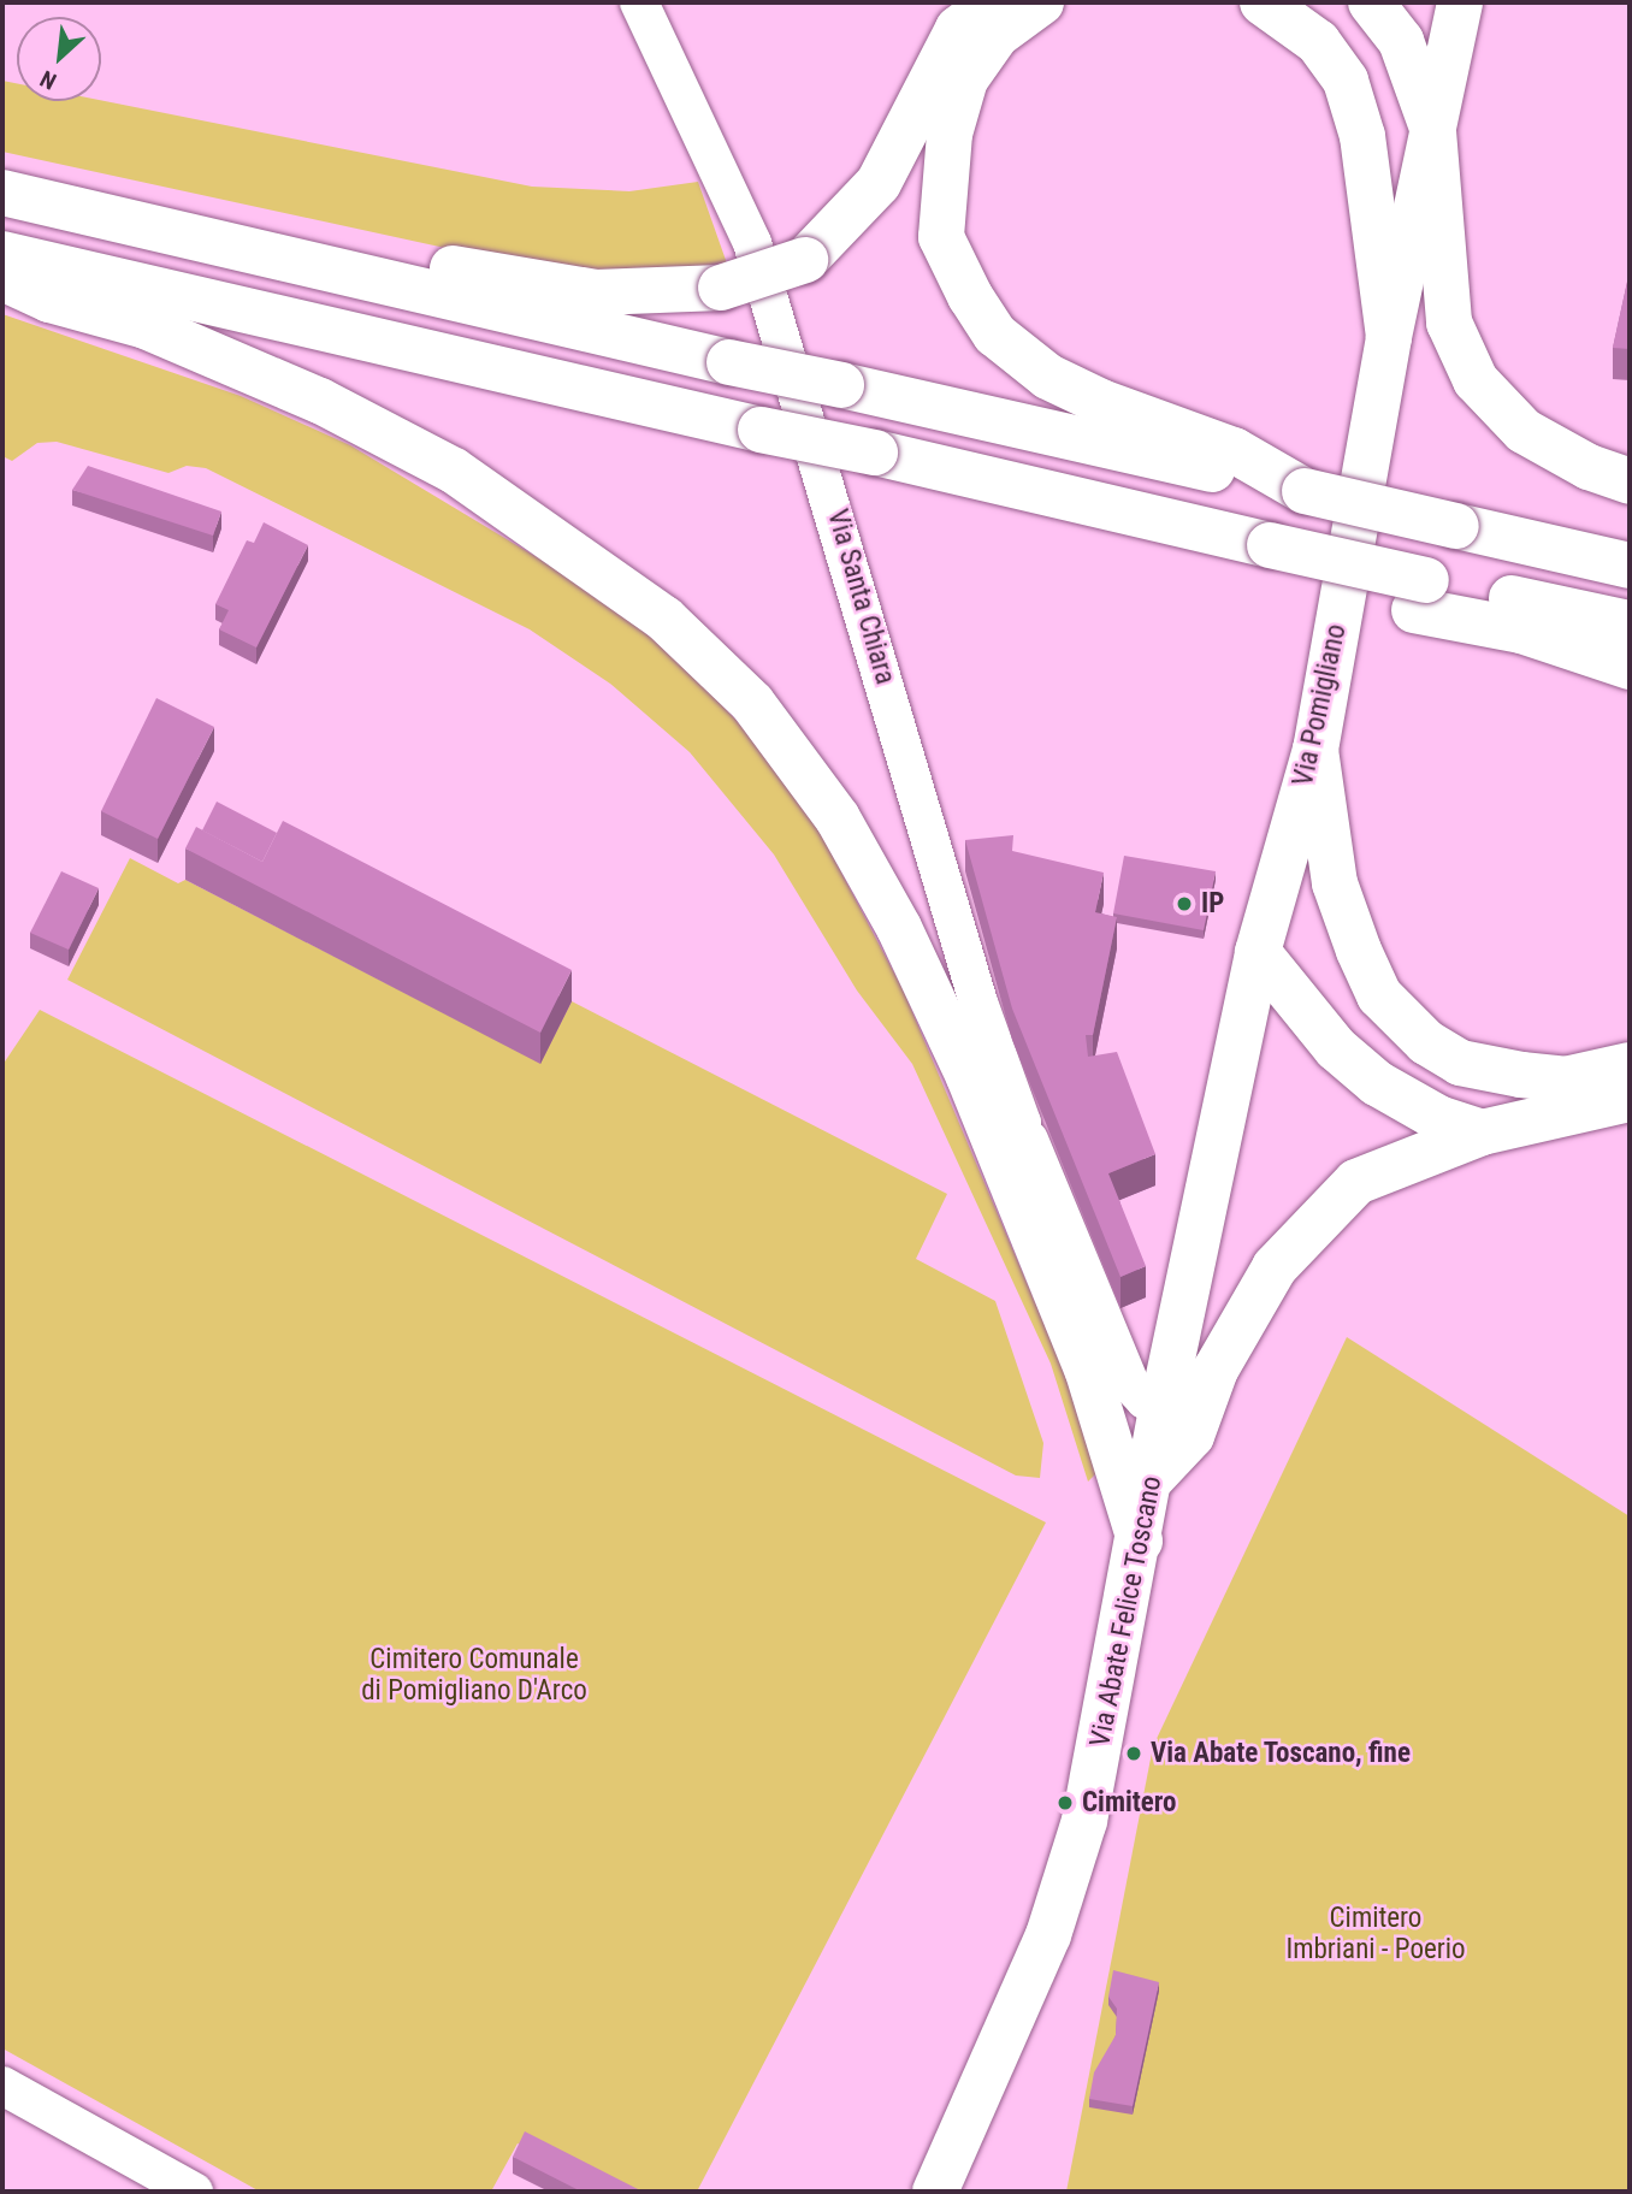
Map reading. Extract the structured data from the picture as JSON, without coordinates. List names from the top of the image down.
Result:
{
  "streets": {
    "main road": ["Via Pomigliano", "Via Abate Felice Toscano"],
    "street": ["Via Santa Chiara"]
  },
  "crossings": [
    ["Via Pomigliano", "Via Abate Felice Toscano"]
  ],
  "parks": ["Cimitero Comunale di Pomigliano D'Arco", "Cimitero Imbriani - Poerio"],
  "places": ["IP", "Via Abate Toscano, fine", "Cimitero"],
  "north": "bottom left"
}
